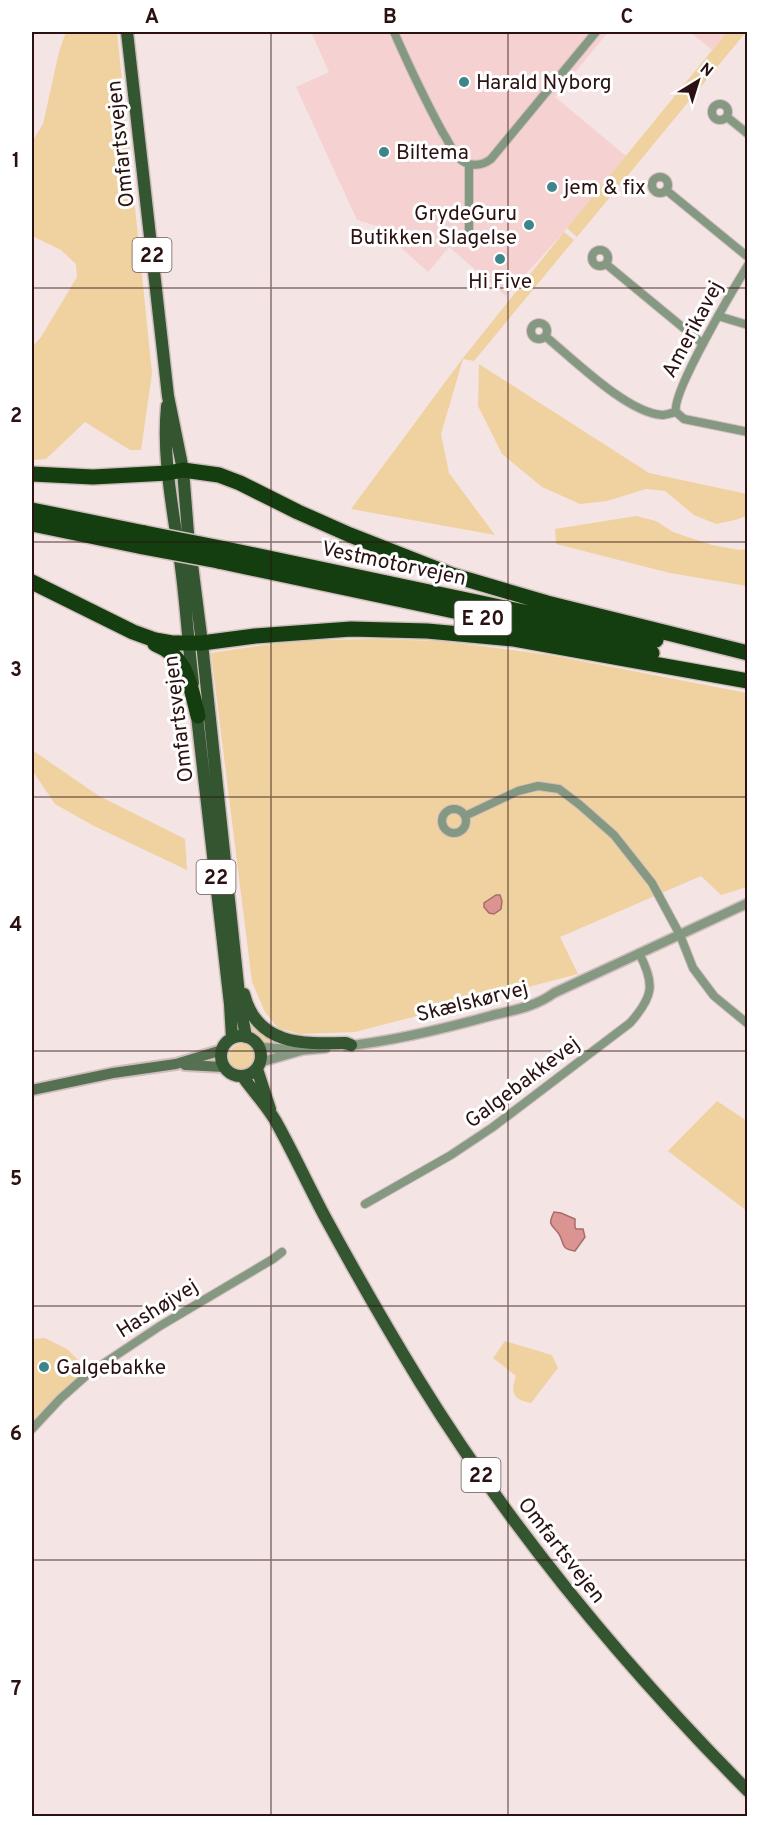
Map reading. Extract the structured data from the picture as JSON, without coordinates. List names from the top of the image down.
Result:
{
  "streets": {
    "highway": ["Vestmotorvejen", "E 20"],
    "main road": ["Omfartsvejen", "22"],
    "street": [
      "Amerikavej",
      "Skælskørvej",
      "Galgebakkevej",
      "Hashøjvej"
    ]
  },
  "crossings": [
    ["Omfartsvejen", "22"],
    ["Omfartsvejen", "Skælskørvej"],
    ["22", "Skælskørvej"],
    ["Skælskørvej", "Galgebakkevej"]
  ],
  "places": [
    "Harald Nyborg",
    "Biltema",
    "jem & fix",
    "GrydeGuru Butikken Slagelse",
    "Hi Five",
    "Galgebakke"
  ],
  "north": "top right",
  "grid": {
    "columns": ["A", "B", "C"],
    "rows": [
      "1",
      "2",
      "3",
      "4",
      "5",
      "6",
      "7"
    ]
  }
}
